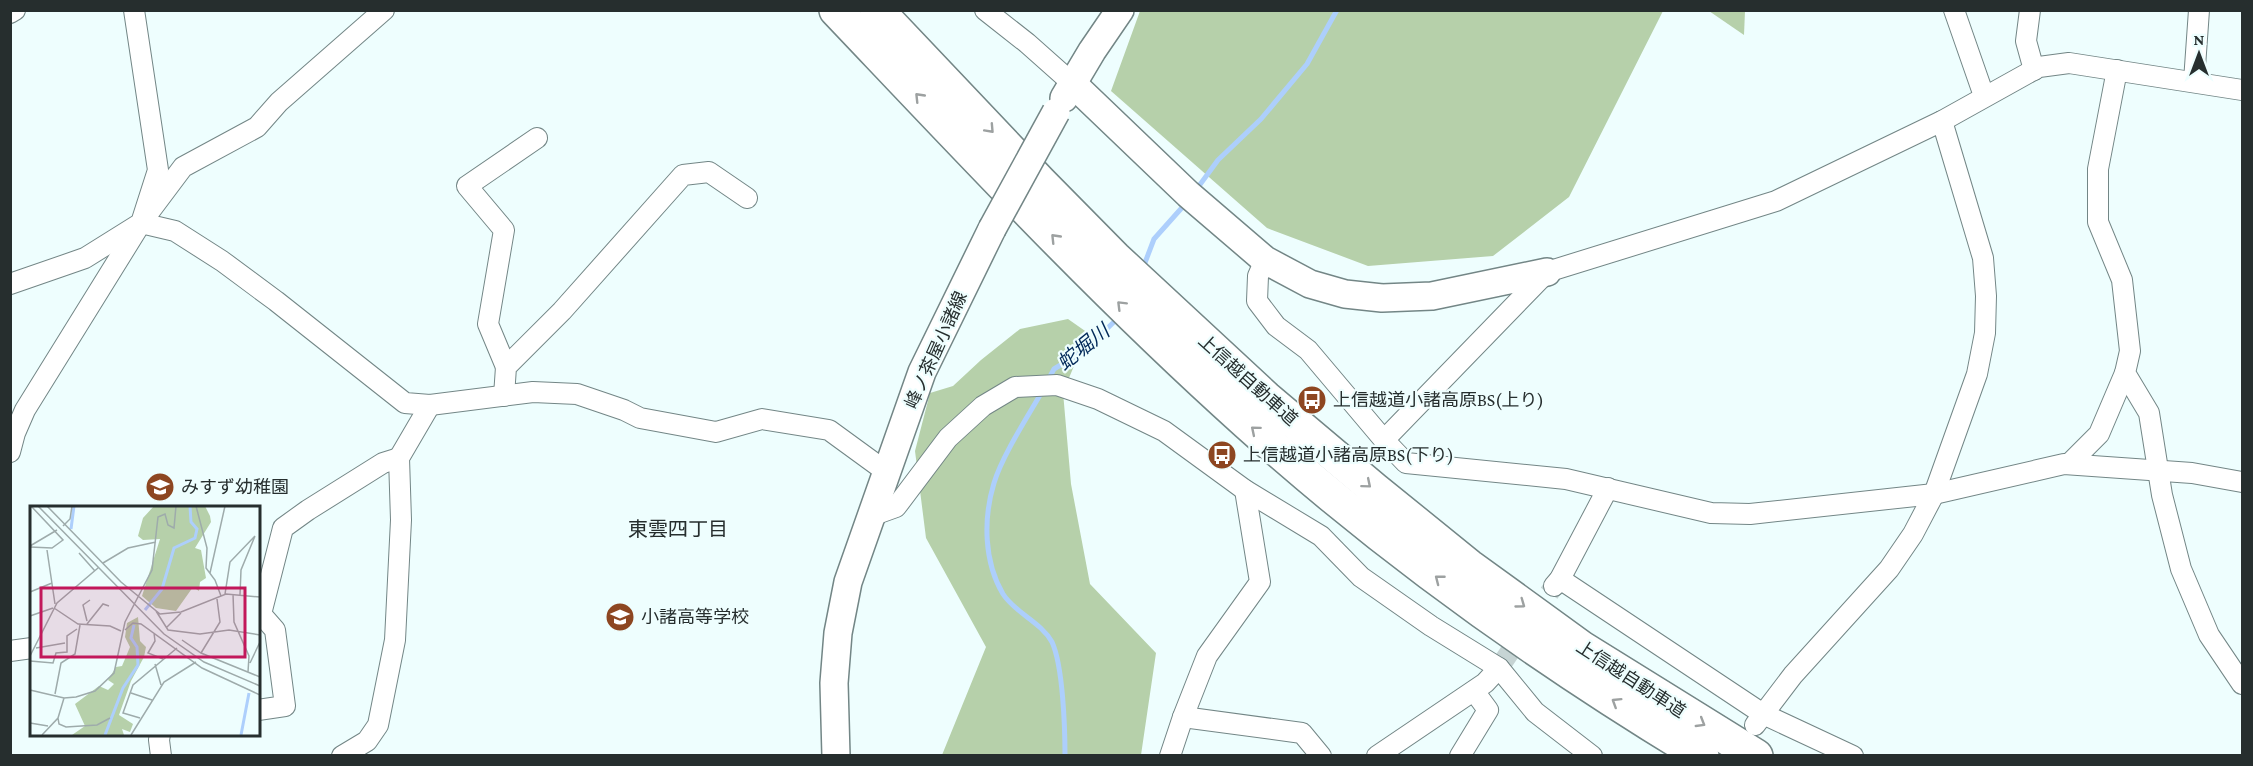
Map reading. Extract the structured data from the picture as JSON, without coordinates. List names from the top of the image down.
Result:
{
  "streets": {
    "highway": ["上信越自動車道"],
    "main road": ["峰ノ茶屋小諸線"]
  },
  "districts": ["東雲四丁目"],
  "water": ["蛇堀川"],
  "places": {
    "bus stop": ["上信越道小諸高原BS(上り)", "上信越道小諸高原BS(下り)"],
    "school or university": ["みすず幼稚園", "小諸高等学校"]
  },
  "north": "top"
}
